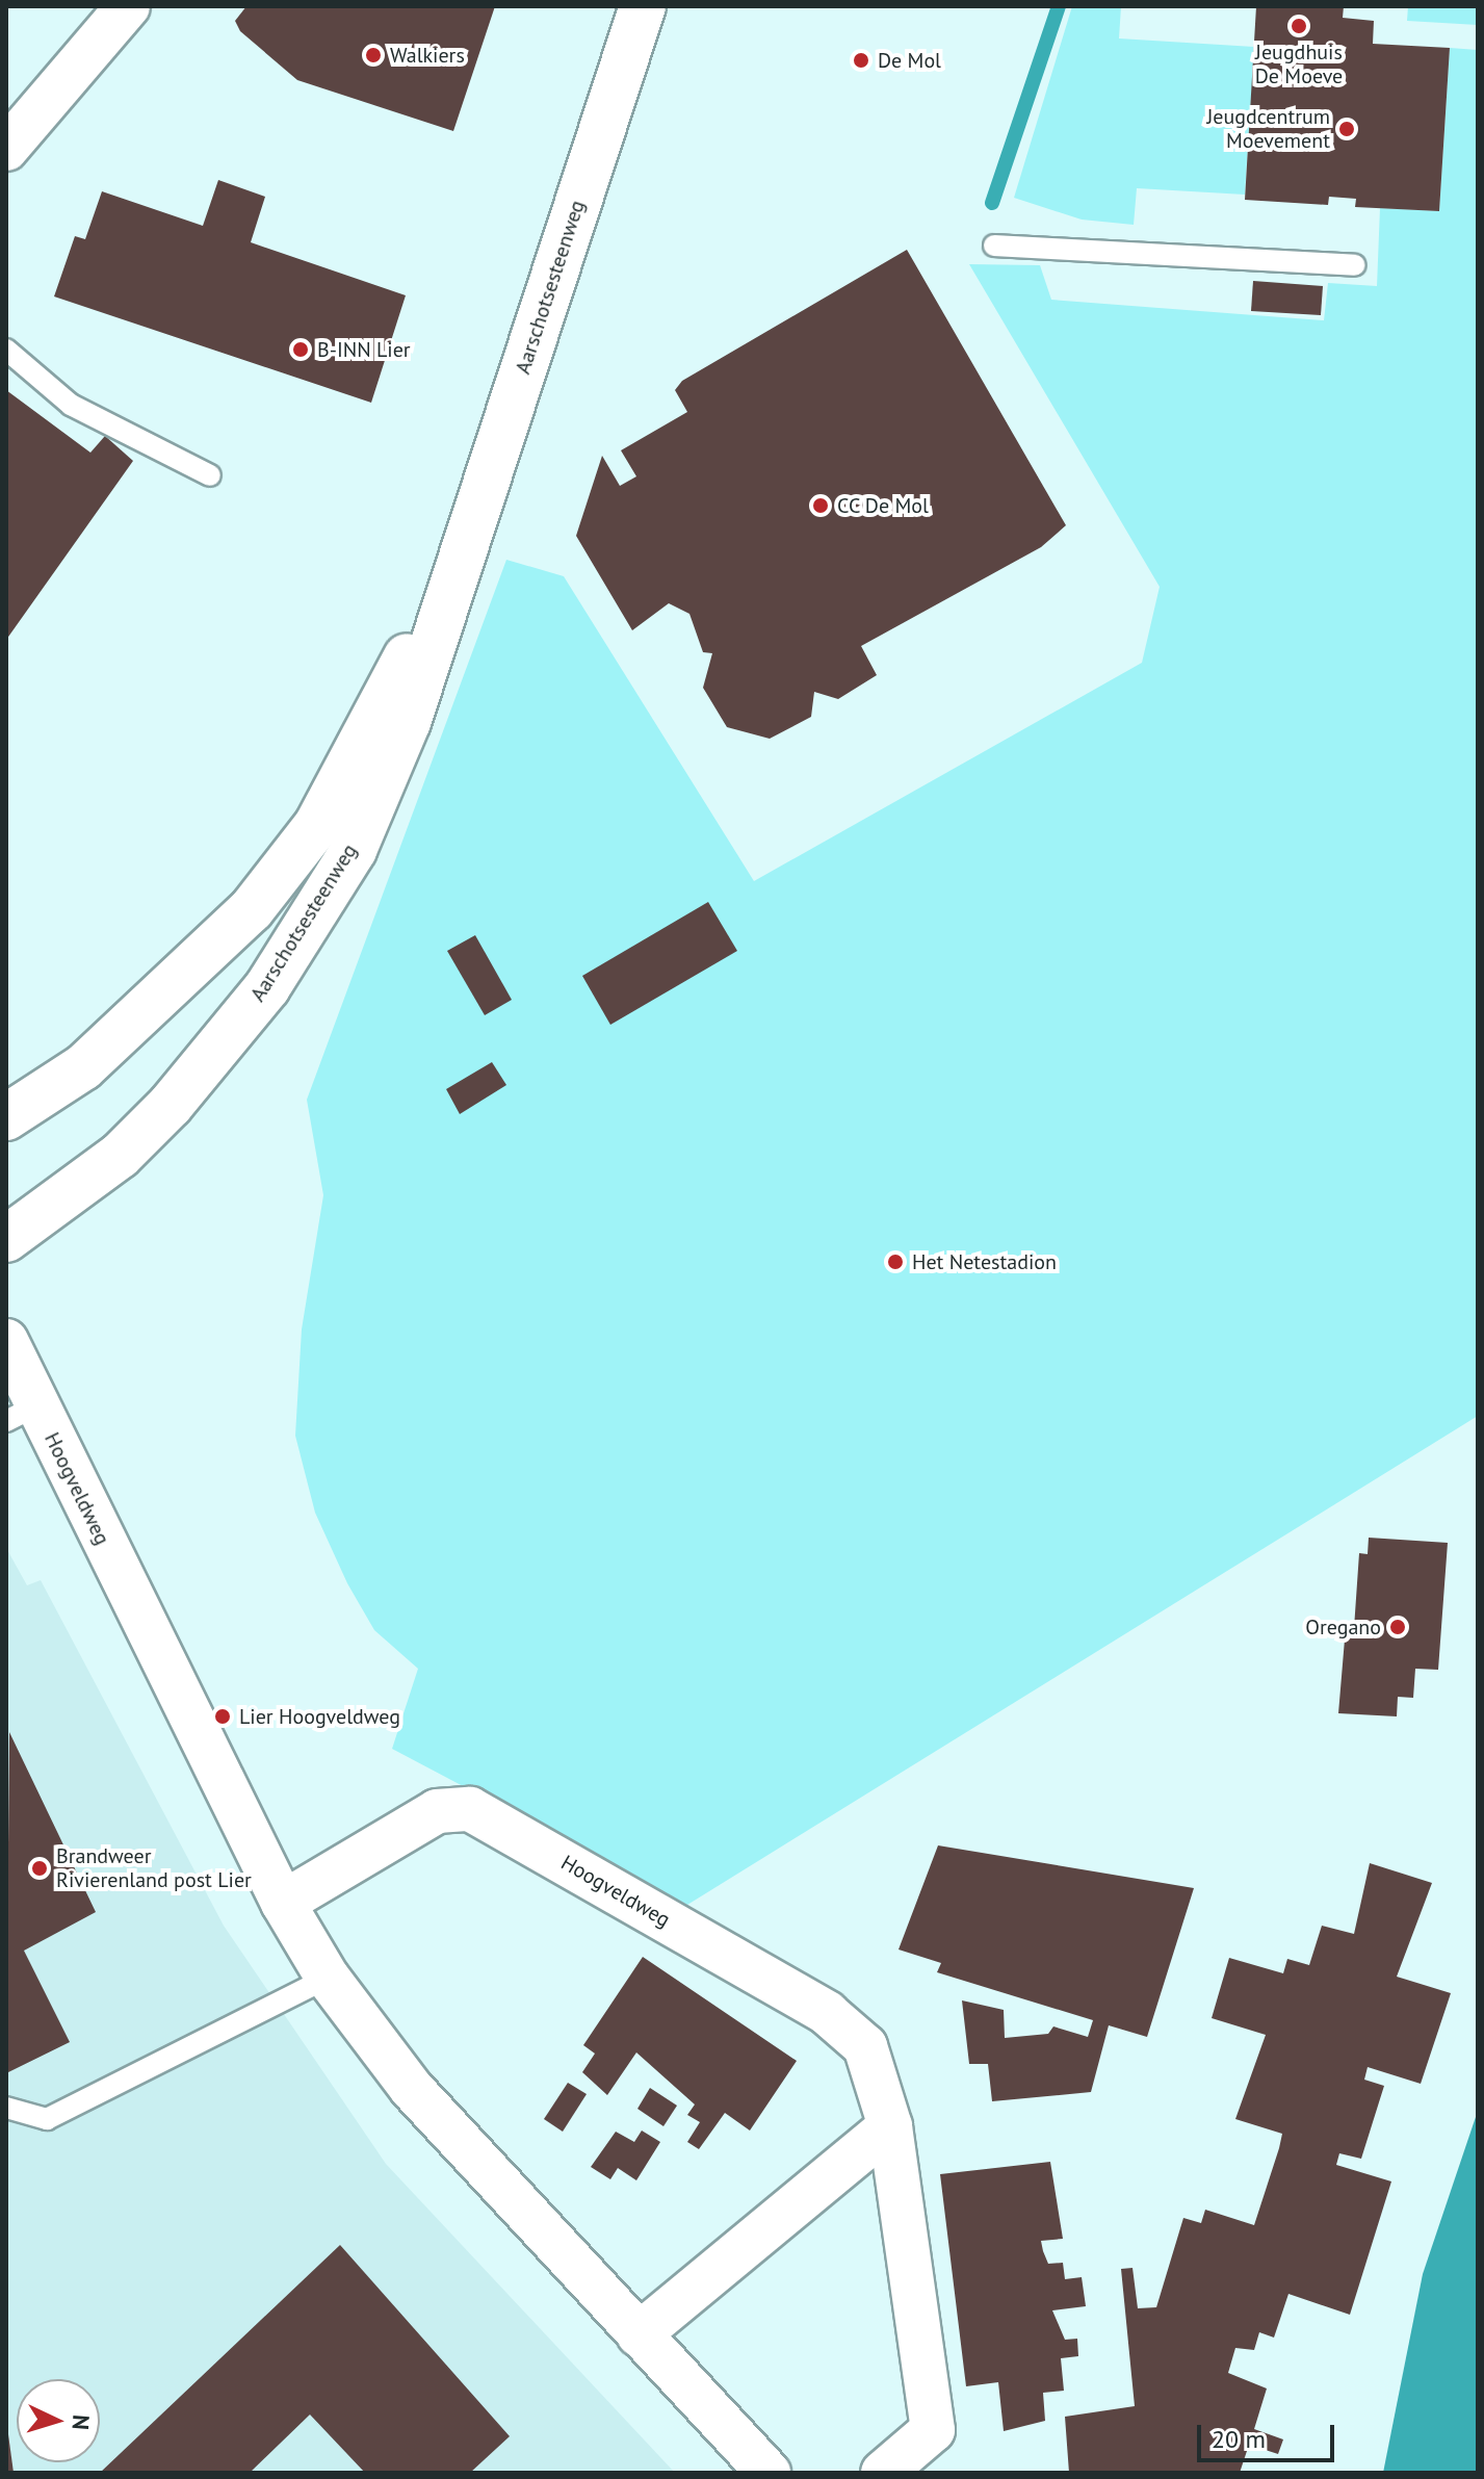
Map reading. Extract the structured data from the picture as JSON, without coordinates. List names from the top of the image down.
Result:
{
  "streets": {
    "street": ["Aarschotsesteenweg", "Hoogveldweg"]
  },
  "places": [
    "Jeugdhuis De Moeve",
    "Walkiers",
    "De Mol",
    "Jeugdcentrum Moevement",
    "B-INN Lier",
    "CC De Mol",
    "Het Netestadion",
    "Oregano",
    "Lier Hoogveldweg",
    "Brandweer Rivierenland post Lier"
  ],
  "scale_bar": "20 m",
  "north": "right"
}
